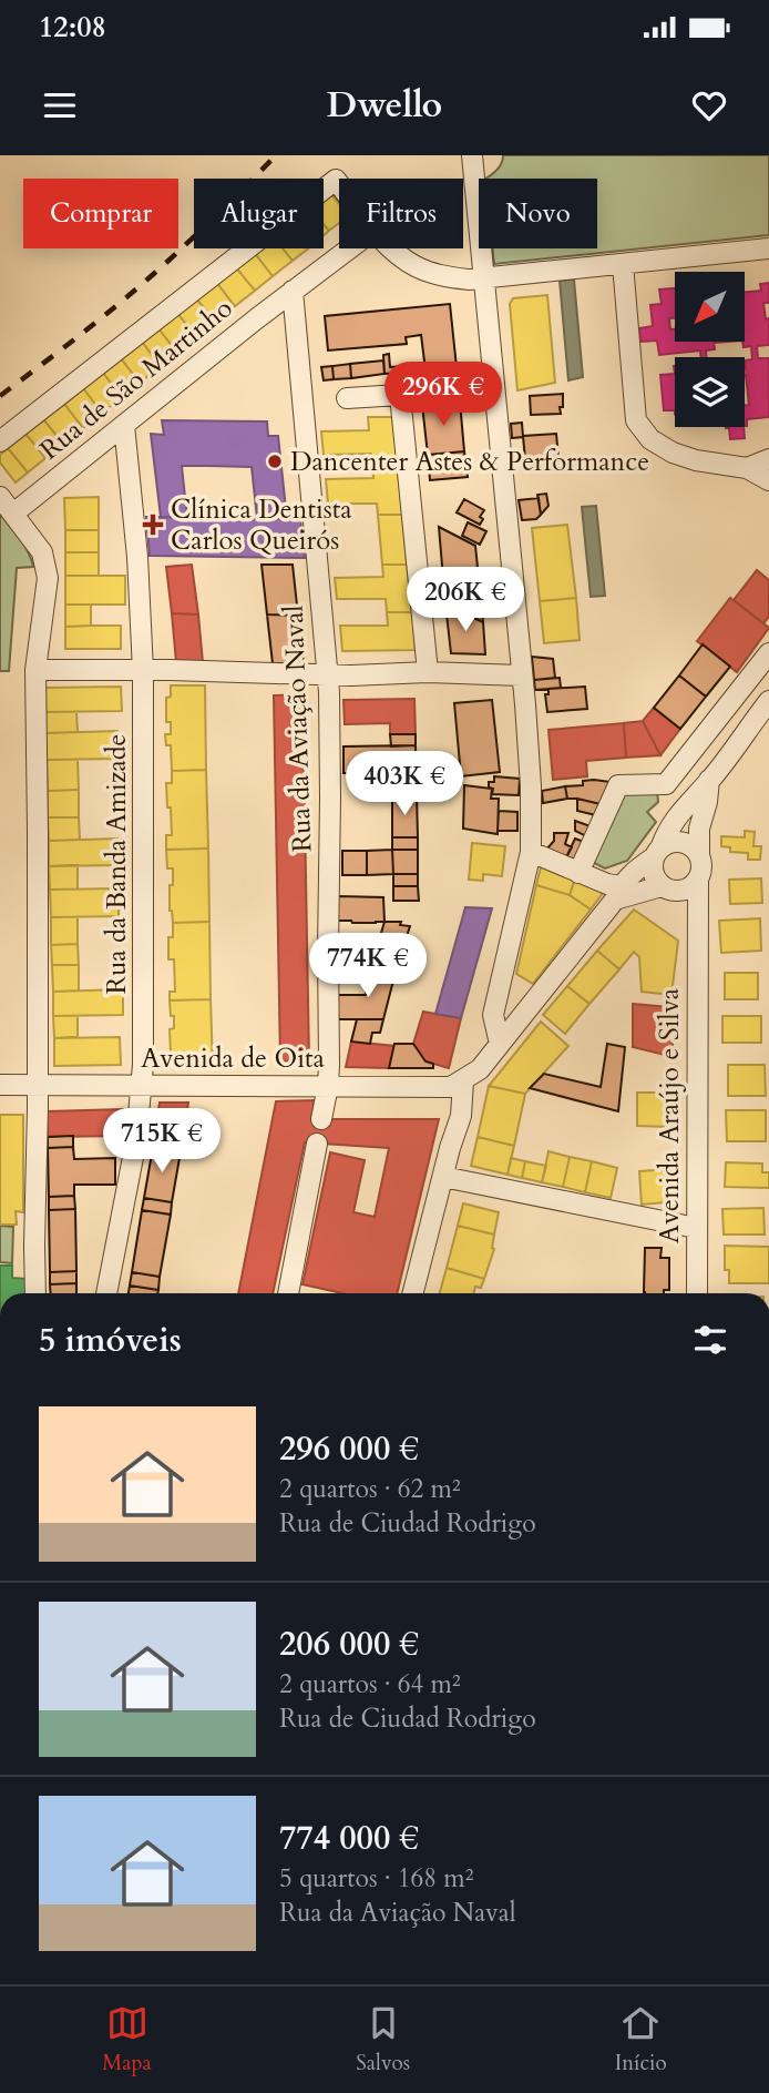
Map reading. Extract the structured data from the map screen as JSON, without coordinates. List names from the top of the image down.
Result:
{
  "streets": {
    "street": [
      "Rua de São Martinho",
      "Rua da Aviação Naval",
      "Rua da Banda Amizade",
      "Avenida de Oita",
      "Avenida Araújo e Silva"
    ]
  },
  "crossings": [
    ["Rua de São Martinho", "Rua da Aviação Naval"],
    ["Rua de São Martinho", "Rua da Banda Amizade"],
    ["Rua da Aviação Naval", "Avenida de Oita"],
    ["Rua da Banda Amizade", "Avenida de Oita"]
  ],
  "places": {
    "other": ["Dancenter Astes & Performance"],
    "health": ["Clínica Dentista Carlos Queirós"]
  },
  "north": "bottom left",
  "page": {
    "status": "12:08",
    "header": "Dwello",
    "chip": [
      "Comprar",
      "Alugar",
      "Filtros",
      "Novo"
    ],
    "price": [
      "296K €",
      "206K €",
      "403K €",
      "774K €",
      "715K €"
    ],
    "heading": "5 imóveis",
    "list": [
      {
        "name": "296 000 €",
        "note": "2 quartos · 62 m² · Rua de Ciudad Rodrigo"
      },
      {
        "name": "206 000 €",
        "note": "2 quartos · 64 m² · Rua de Ciudad Rodrigo"
      },
      {
        "name": "774 000 €",
        "note": "5 quartos · 168 m² · Rua da Aviação Naval"
      }
    ],
    "tabs": ["Mapa", "Salvos", "Início"]
  }
}
